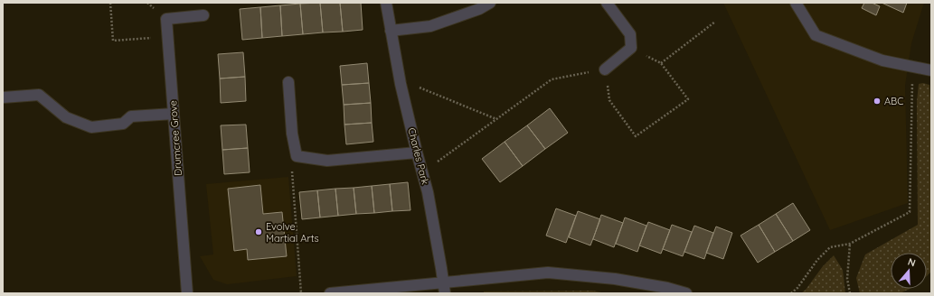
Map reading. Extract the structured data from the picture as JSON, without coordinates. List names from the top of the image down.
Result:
{
  "streets": {
    "street": ["Drumcree Grove", "Charles Park"]
  },
  "places": ["ABC", "Evolve Martial Arts"],
  "north": "top"
}
